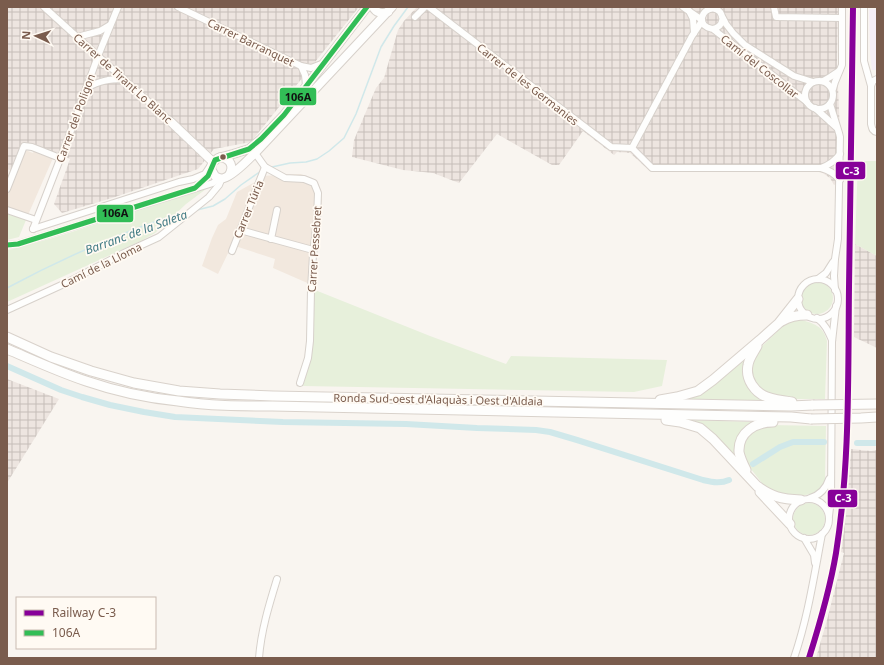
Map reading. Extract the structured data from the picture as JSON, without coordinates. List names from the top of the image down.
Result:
{
  "streets": {
    "main road": ["Ronda Sud-oest d'Alaquàs i Oest d'Aldaia"],
    "street": [
      "Carrer Barranquet",
      "Camí del Coscollar",
      "Carrer de Tirant Lo Blanc",
      "Carrer de les Germanies",
      "Carrer del Poligon",
      "Carrer Túria",
      "Carrer Pessebret",
      "Camí de la Lloma"
    ]
  },
  "crossings": [
    ["Carrer de Tirant Lo Blanc", "Carrer del Poligon"],
    ["Carrer de Tirant Lo Blanc", "Camí de la Lloma"],
    ["Carrer del Poligon", "Camí de la Lloma"],
    ["Carrer Túria", "Carrer Pessebret"],
    ["Carrer Pessebret", "Camí de la Lloma"]
  ],
  "water": ["Barranc de la Saleta"],
  "lines": ["rail line C-3", "transit line 106A"],
  "legend": ["Railway C-3", "106A"],
  "north": "left"
}
